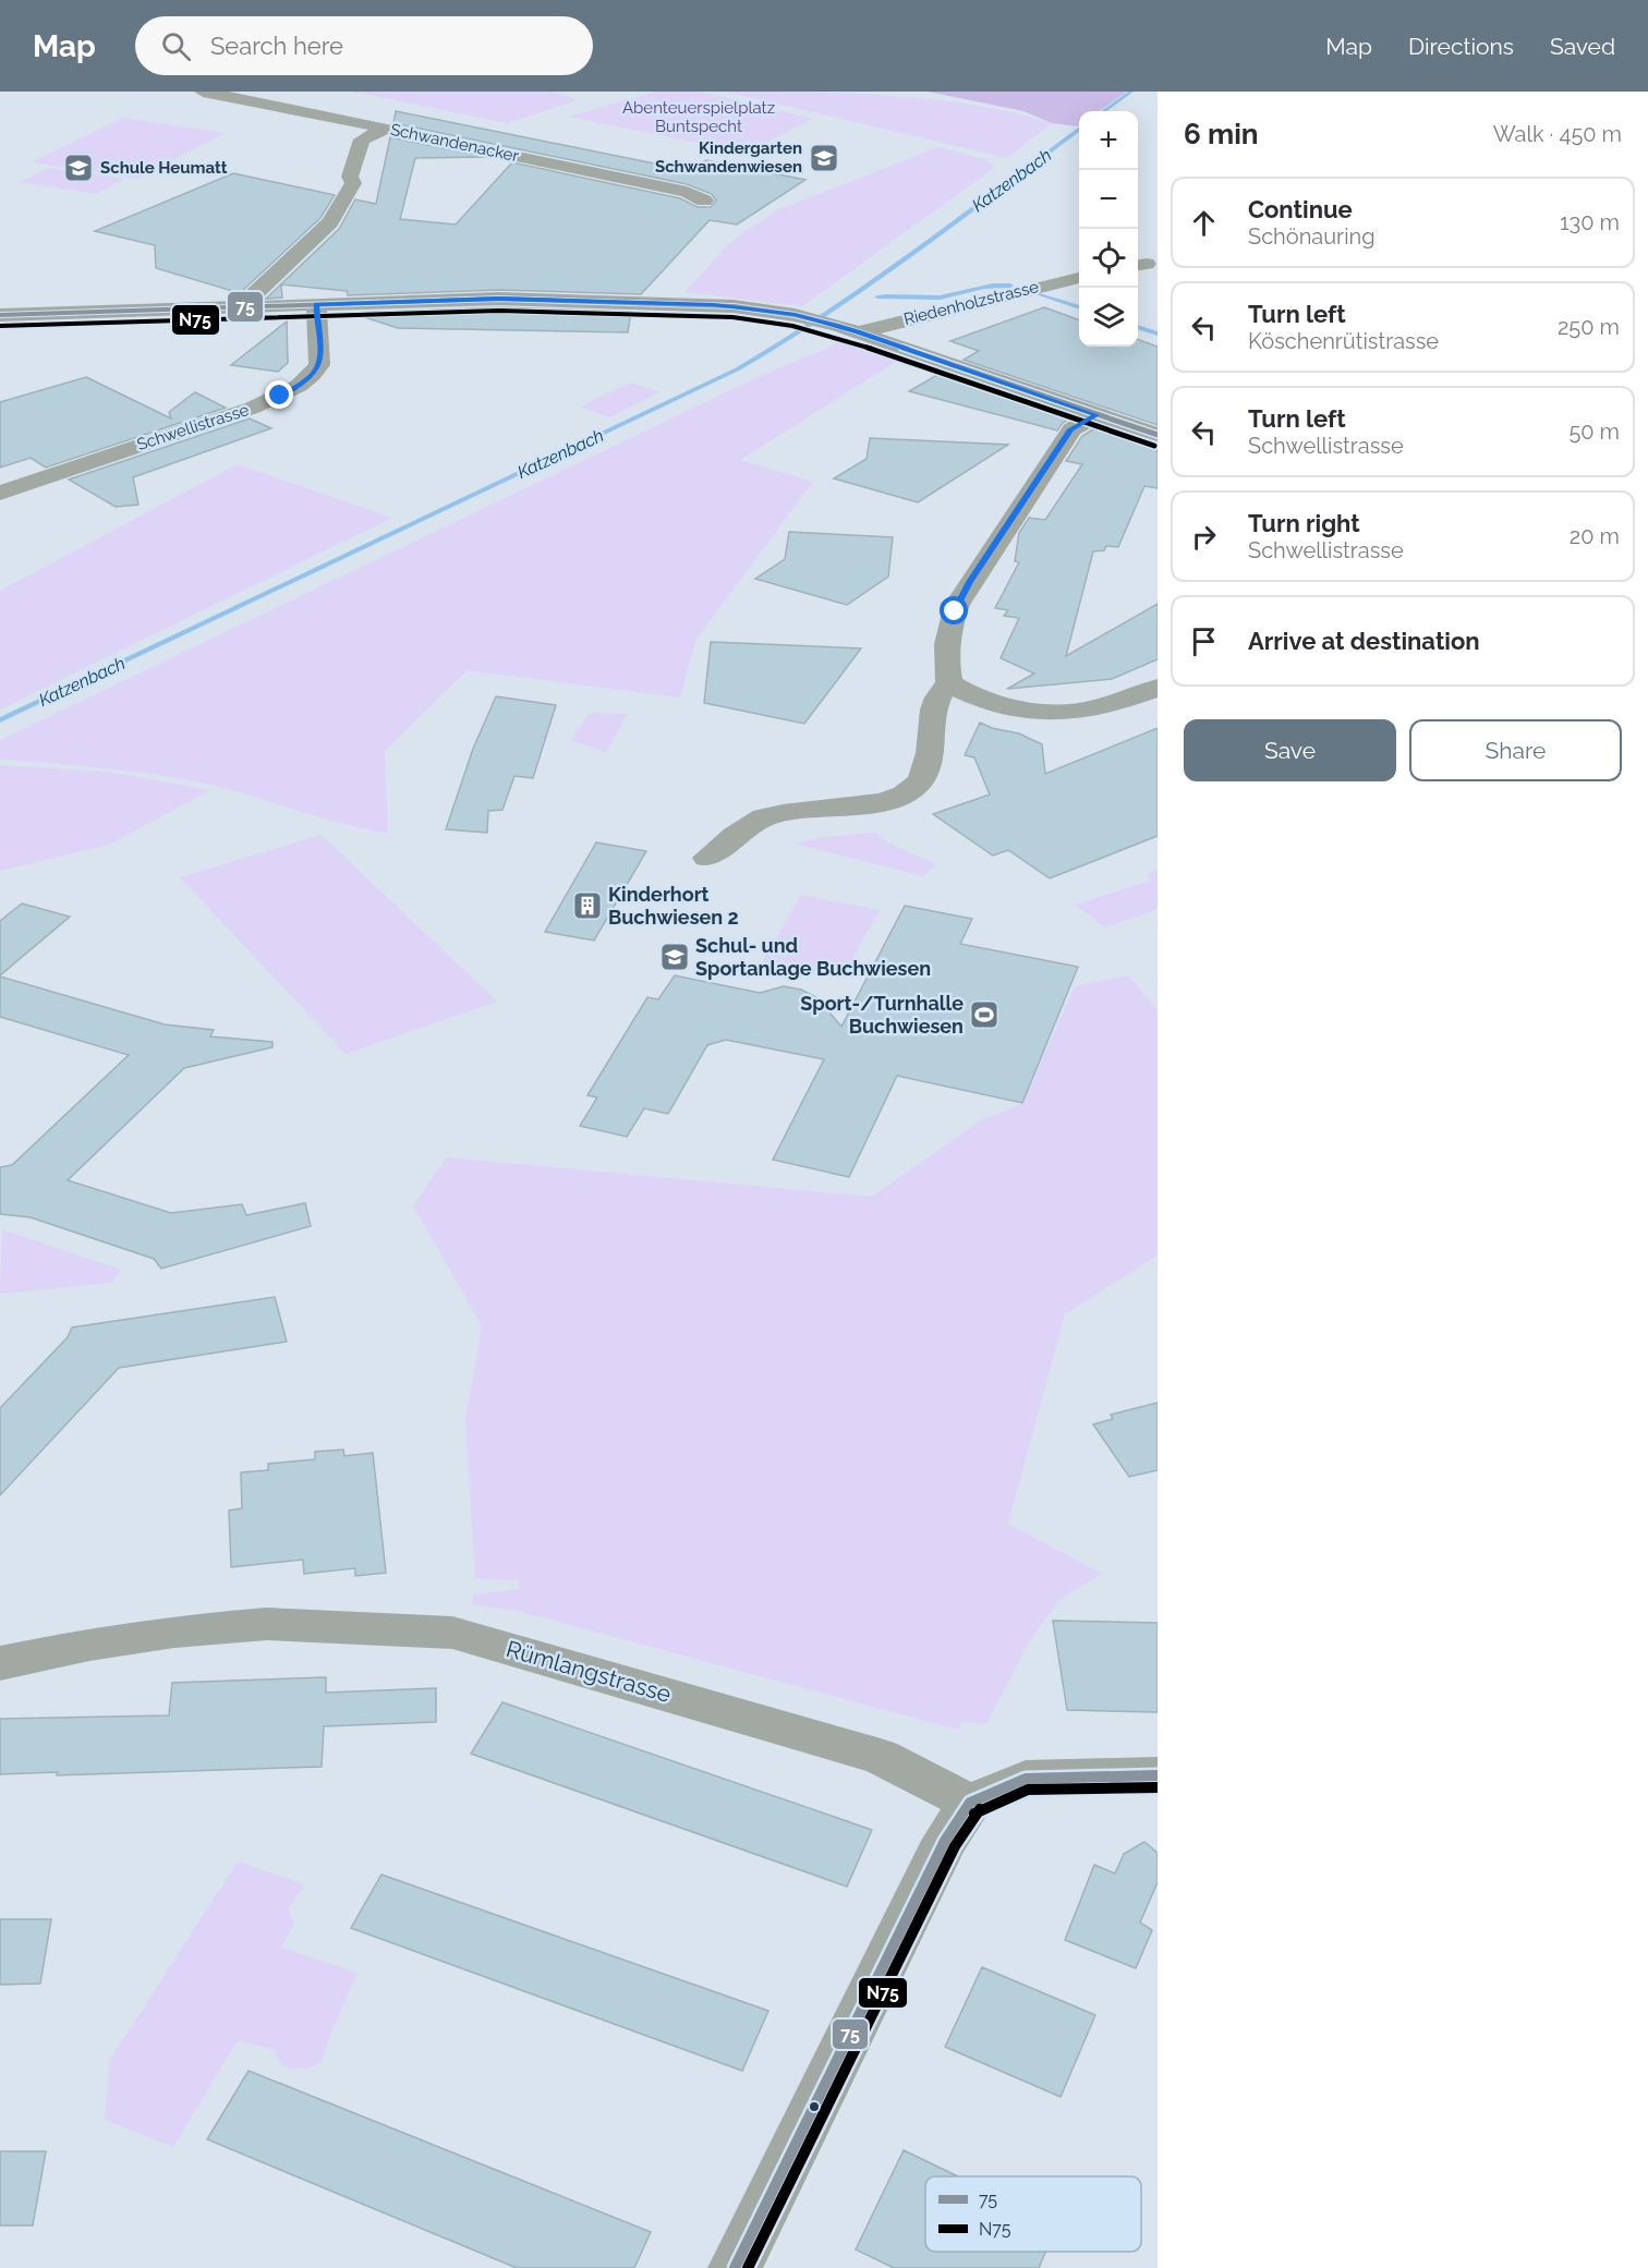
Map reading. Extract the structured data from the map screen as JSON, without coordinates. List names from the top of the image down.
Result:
{
  "streets": {
    "street": [
      "Schwandenacker",
      "Riedenholzstrasse",
      "Schwellistrasse",
      "Rümlangstrasse"
    ]
  },
  "water": ["Katzenbach"],
  "parks": ["Abenteuerspielplatz Buntspecht"],
  "places": {
    "school or university": ["Kindergarten Schwandenwiesen", "Schule Heumatt", "Schul- und Sportanlage Buchwiesen"],
    "building": ["Kinderhort Buchwiesen 2"],
    "sports": ["Sport-/Turnhalle Buchwiesen"]
  },
  "lines": ["transit line 75", "transit line N75"],
  "legend": ["75", "N75"],
  "page": {
    "header": "Map",
    "search": "Search here",
    "nav": ["Map", "Directions", "Saved"],
    "heading": ["6 min", "Walk · 450 m"],
    "map_buttons": ["+", "−"],
    "list": [
      ["Continue", "Schönauring", "130 m"],
      ["Turn left", "Köschenrütistrasse", "250 m"],
      ["Turn left", "Schwellistrasse", "50 m"],
      ["Turn right", "Schwellistrasse", "20 m"],
      "Arrive at destination"
    ],
    "buttons": ["Save", "Share"]
  }
}
